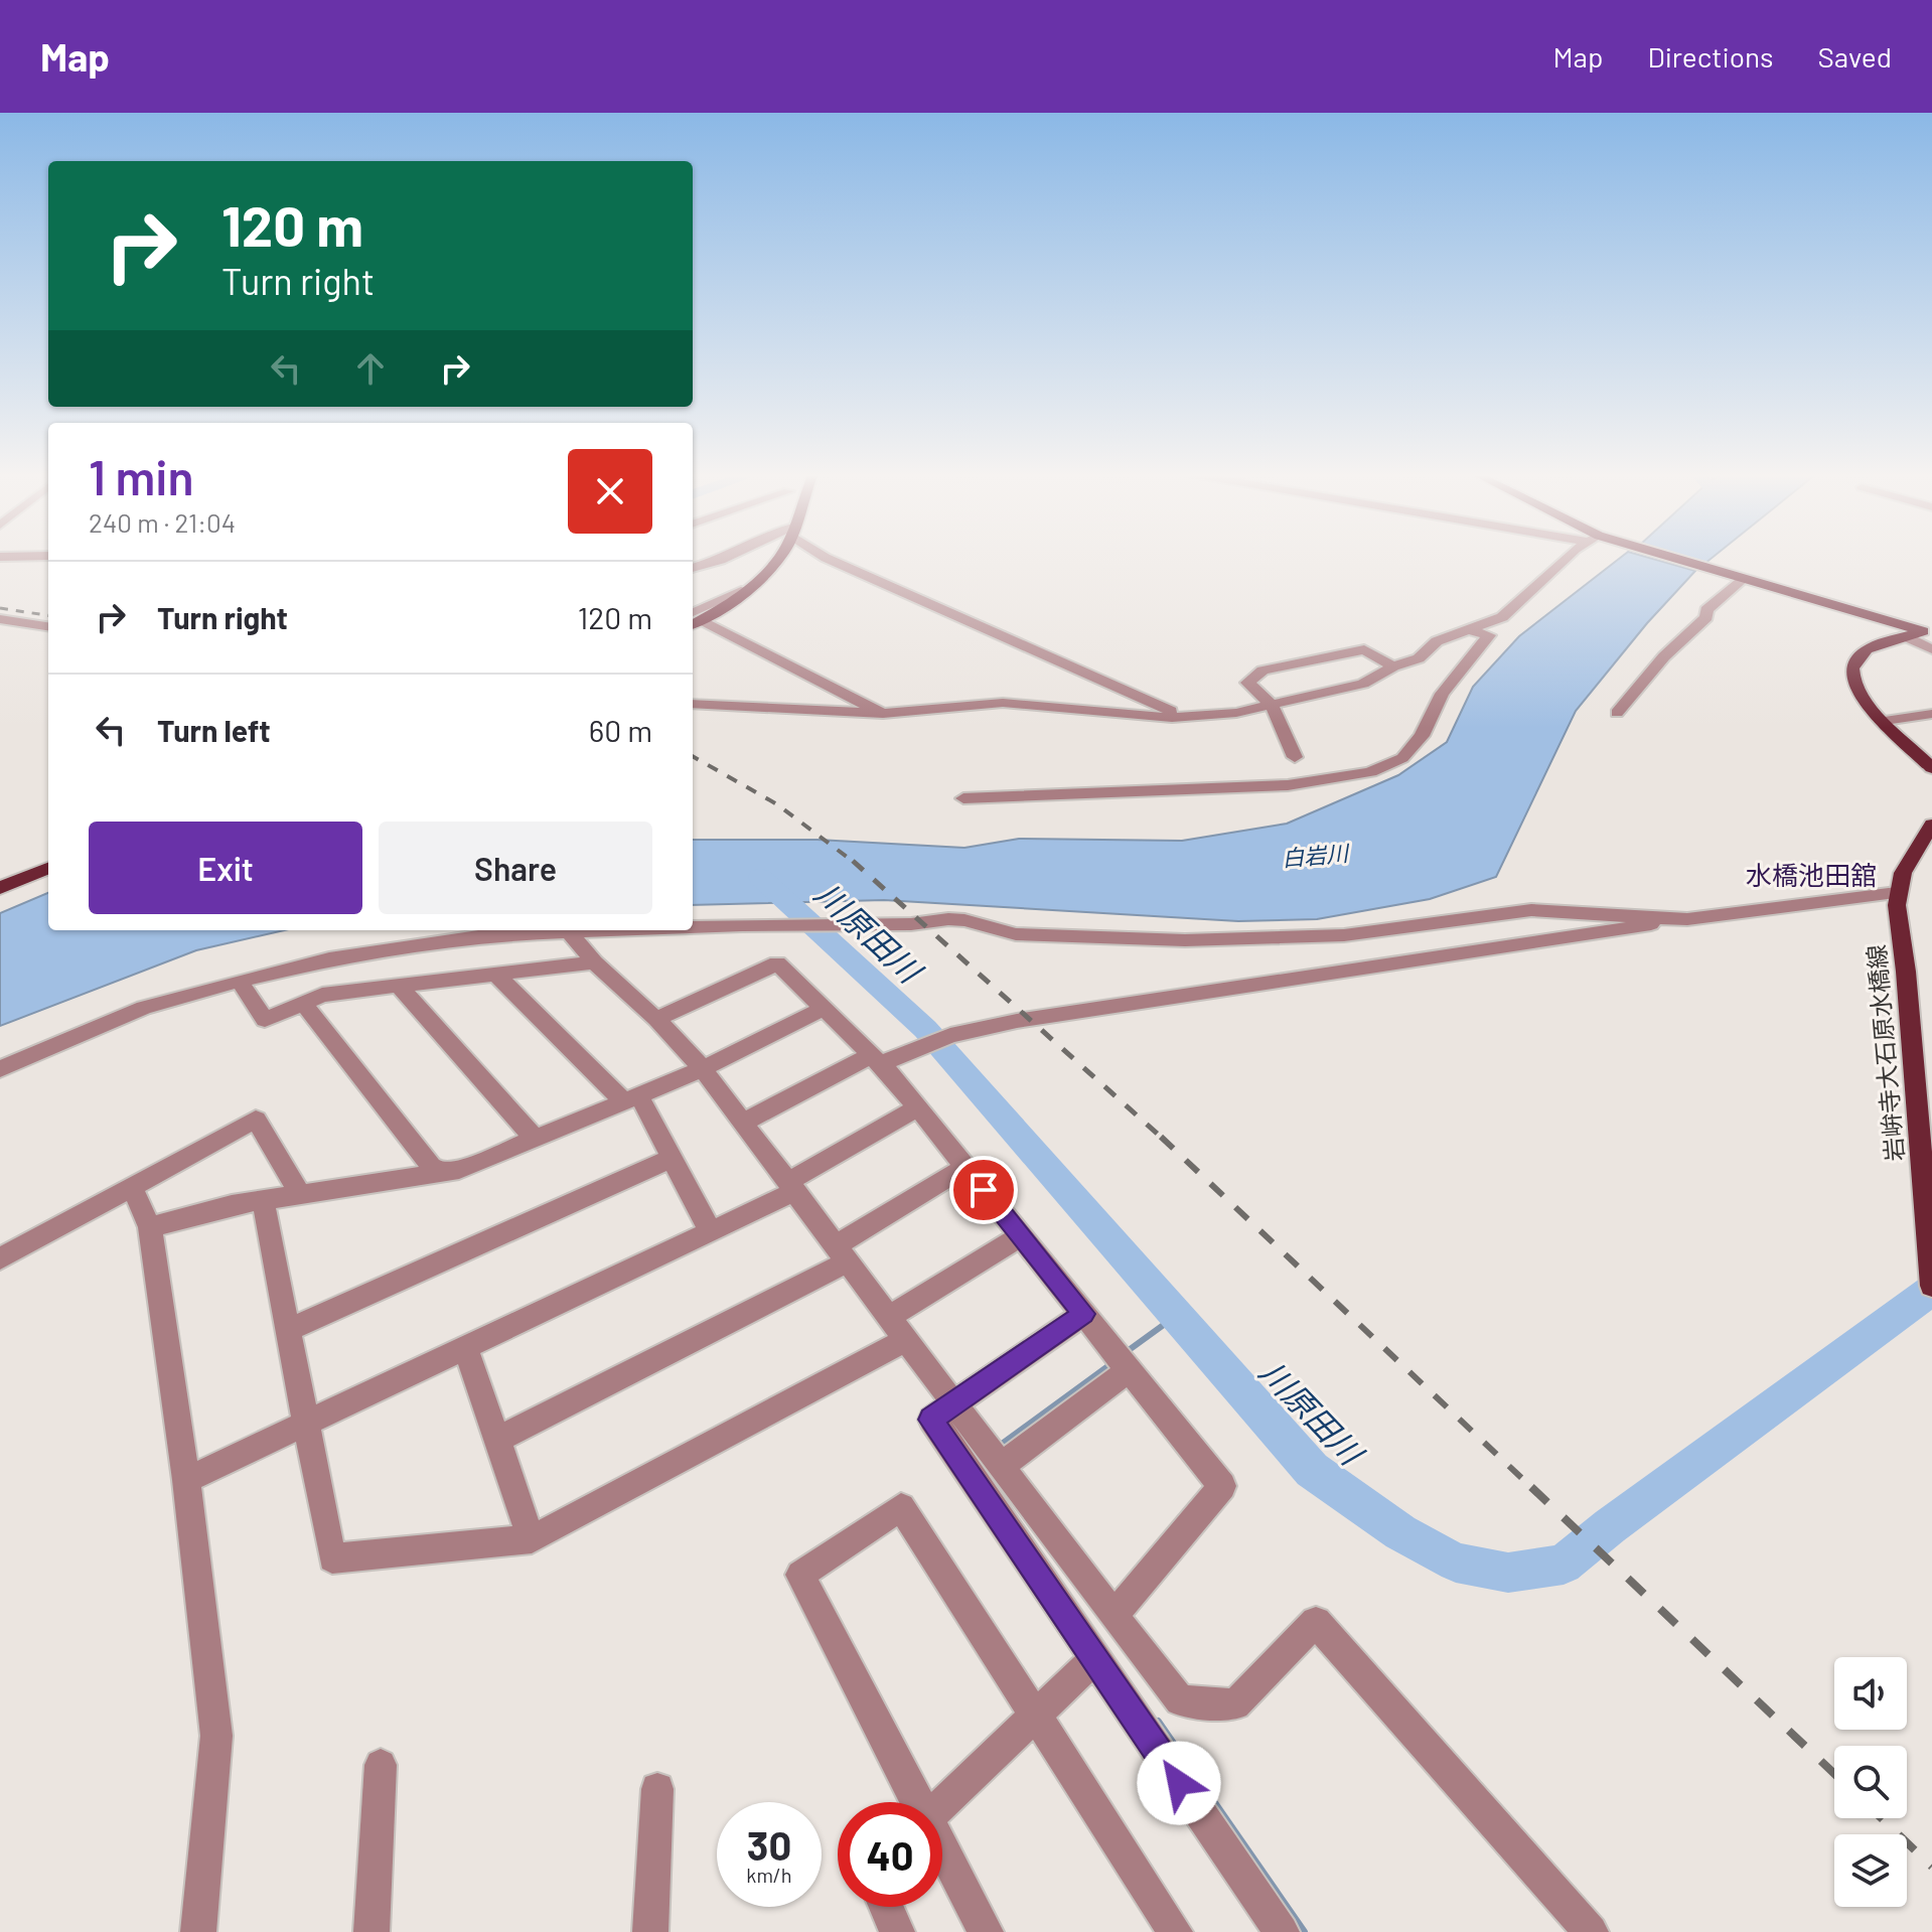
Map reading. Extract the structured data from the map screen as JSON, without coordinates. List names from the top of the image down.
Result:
{
  "streets": {
    "main road": ["岩峅寺大石原水橋線"]
  },
  "districts": ["水橋池田舘"],
  "water": ["白岩川", "川原田川"],
  "page": {
    "header": "Map",
    "nav": ["Map", "Directions", "Saved"],
    "turn": ["120 m", "Turn right"],
    "heading": ["1 min", "240 m · 21:04"],
    "list": [
      {
        "name": "Turn right",
        "value": "120 m"
      },
      {
        "name": "Turn left",
        "value": "60 m"
      }
    ],
    "buttons": ["Exit", "Share"],
    "speed": "30 km/h",
    "limit": "40"
  }
}
